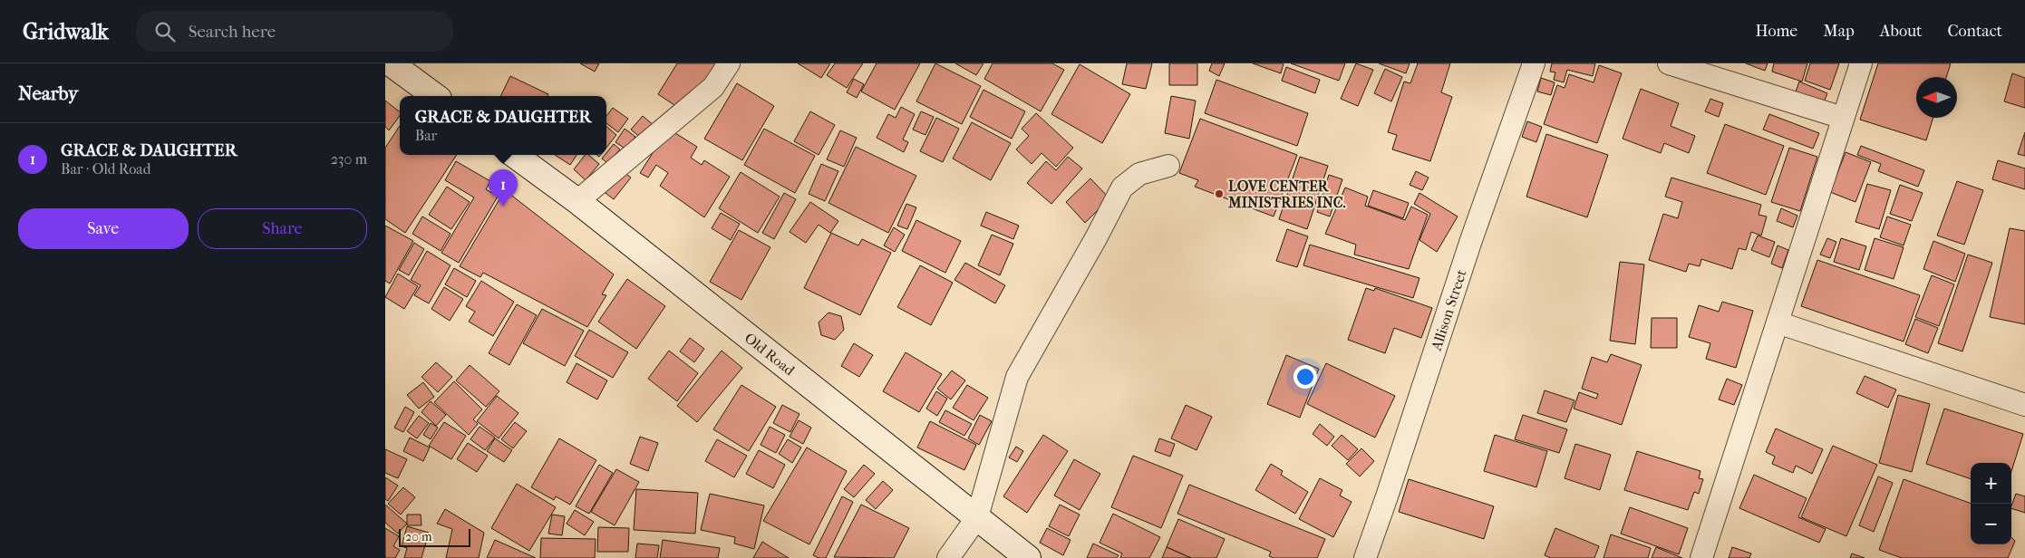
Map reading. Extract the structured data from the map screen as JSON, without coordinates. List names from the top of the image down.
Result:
{
  "streets": {
    "street": ["Allison Street", "Old Road"]
  },
  "places": ["LOVE CENTER MINISTRIES INC."],
  "scale_bar": "20 m",
  "north": "left",
  "page": {
    "header": "Gridwalk",
    "search": "Search here",
    "nav": [
      "Home",
      "Map",
      "About",
      "Contact"
    ],
    "heading": "Nearby",
    "popup": ["GRACE & DAUGHTER", "Bar"],
    "list": [
      {
        "mark": "1",
        "name": "GRACE & DAUGHTER",
        "note": "Bar · Old Road",
        "value": "230 m"
      }
    ],
    "pins": "1",
    "buttons": ["Save", "Share"],
    "map_buttons": ["+", "−"],
    "scale": "20 m"
  }
}
